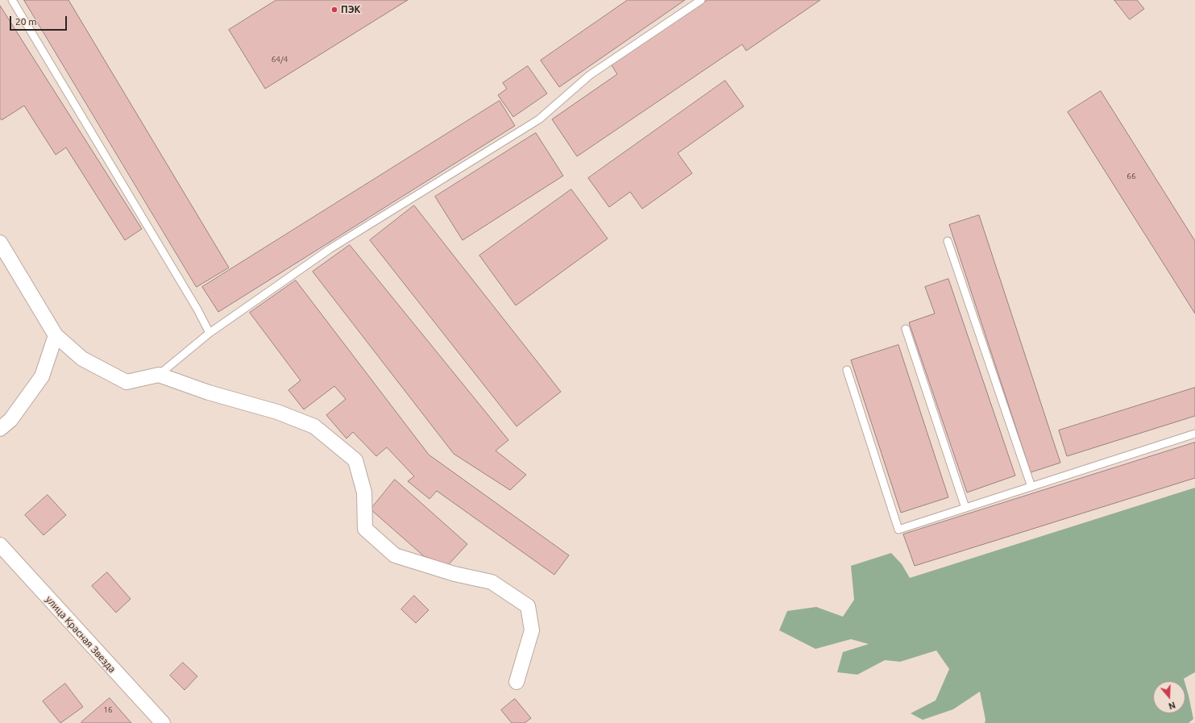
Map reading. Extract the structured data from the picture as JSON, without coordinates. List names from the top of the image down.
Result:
{
  "streets": {
    "street": ["улица Красная Звезда"]
  },
  "places": ["ПЭК"],
  "house_numbers": ["64/4", "66", "16"],
  "scale_bar": "20 m",
  "north": "bottom"
}
